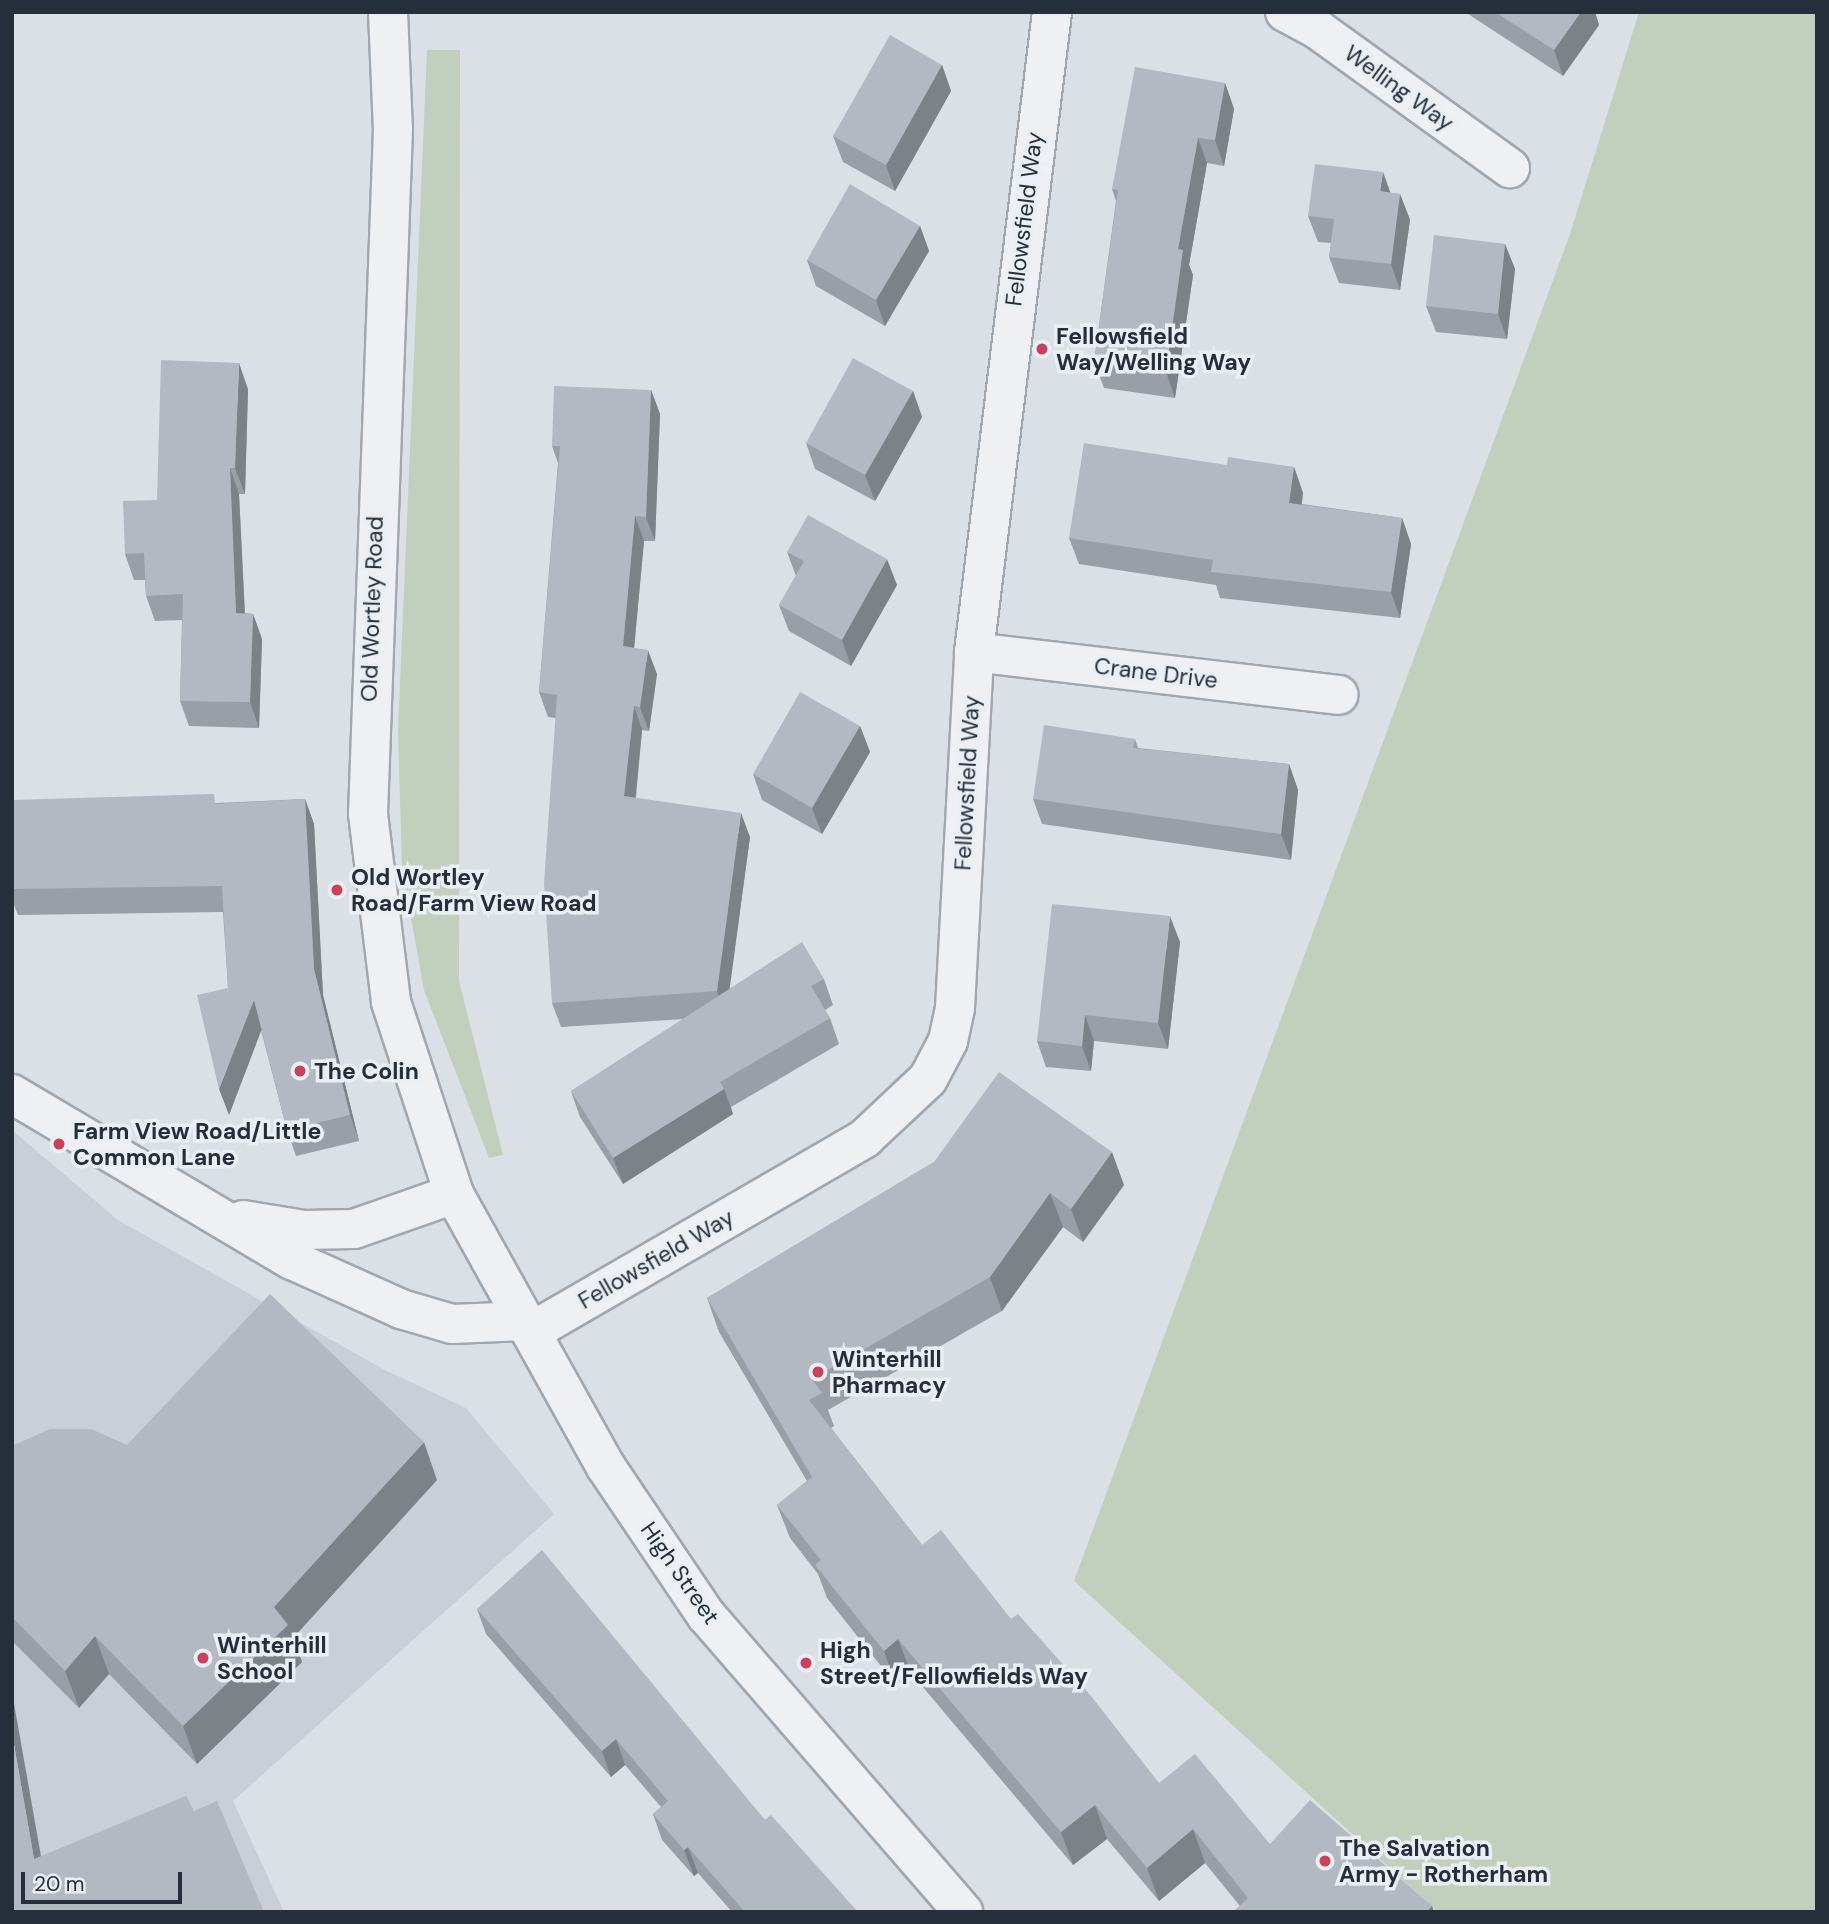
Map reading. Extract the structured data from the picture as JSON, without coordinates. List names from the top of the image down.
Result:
{
  "streets": {
    "street": [
      "Welling Way",
      "Fellowsfield Way",
      "Old Wortley Road",
      "Crane Drive",
      "High Street"
    ]
  },
  "crossings": [
    ["Fellowsfield Way", "Crane Drive"],
    ["Fellowsfield Way", "High Street"],
    ["Old Wortley Road", "High Street"]
  ],
  "places": [
    "Fellowsfield Way/Welling Way",
    "Old Wortley Road/Farm View Road",
    "The Colin",
    "Farm View Road/Little Common Lane",
    "Winterhill Pharmacy",
    "Winterhill School",
    "High Street/Fellowfields Way",
    "The Salvation Army - Rotherham"
  ],
  "scale_bar": "20 m"
}
